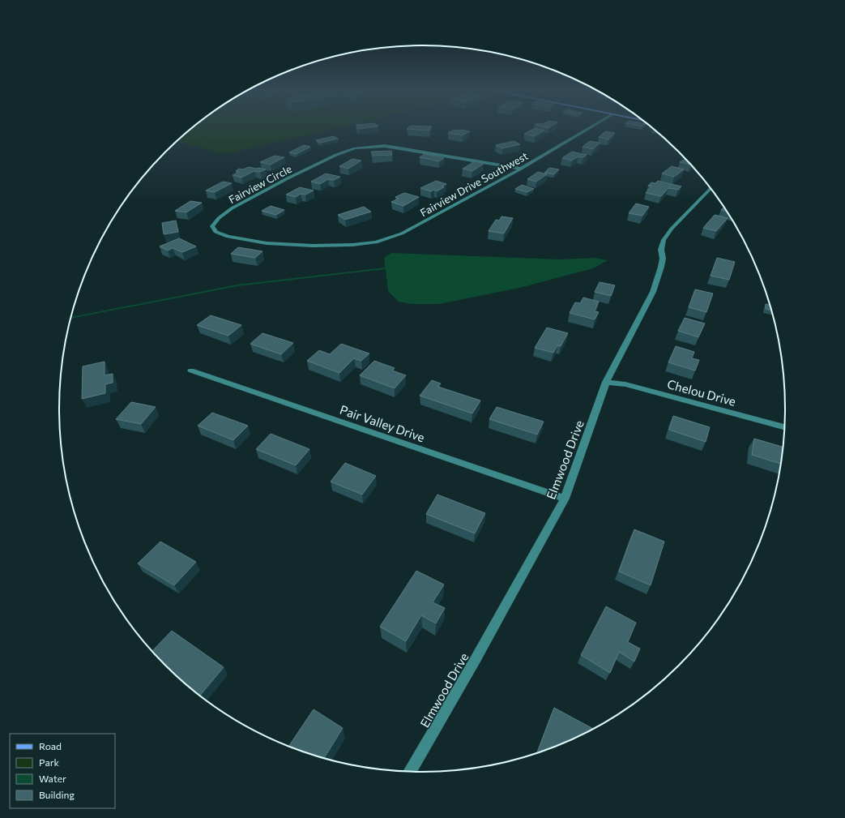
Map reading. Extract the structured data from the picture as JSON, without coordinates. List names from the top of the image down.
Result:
{
  "streets": {
    "street": [
      "Fairview Circle",
      "Fairview Drive Southwest",
      "Chelou Drive",
      "Pair Valley Drive",
      "Elmwood Drive"
    ]
  },
  "crossings": [
    ["Fairview Circle", "Fairview Drive Southwest"],
    ["Chelou Drive", "Elmwood Drive"],
    ["Pair Valley Drive", "Elmwood Drive"]
  ],
  "legend": [
    "Road",
    "Park",
    "Water",
    "Building"
  ]
}
